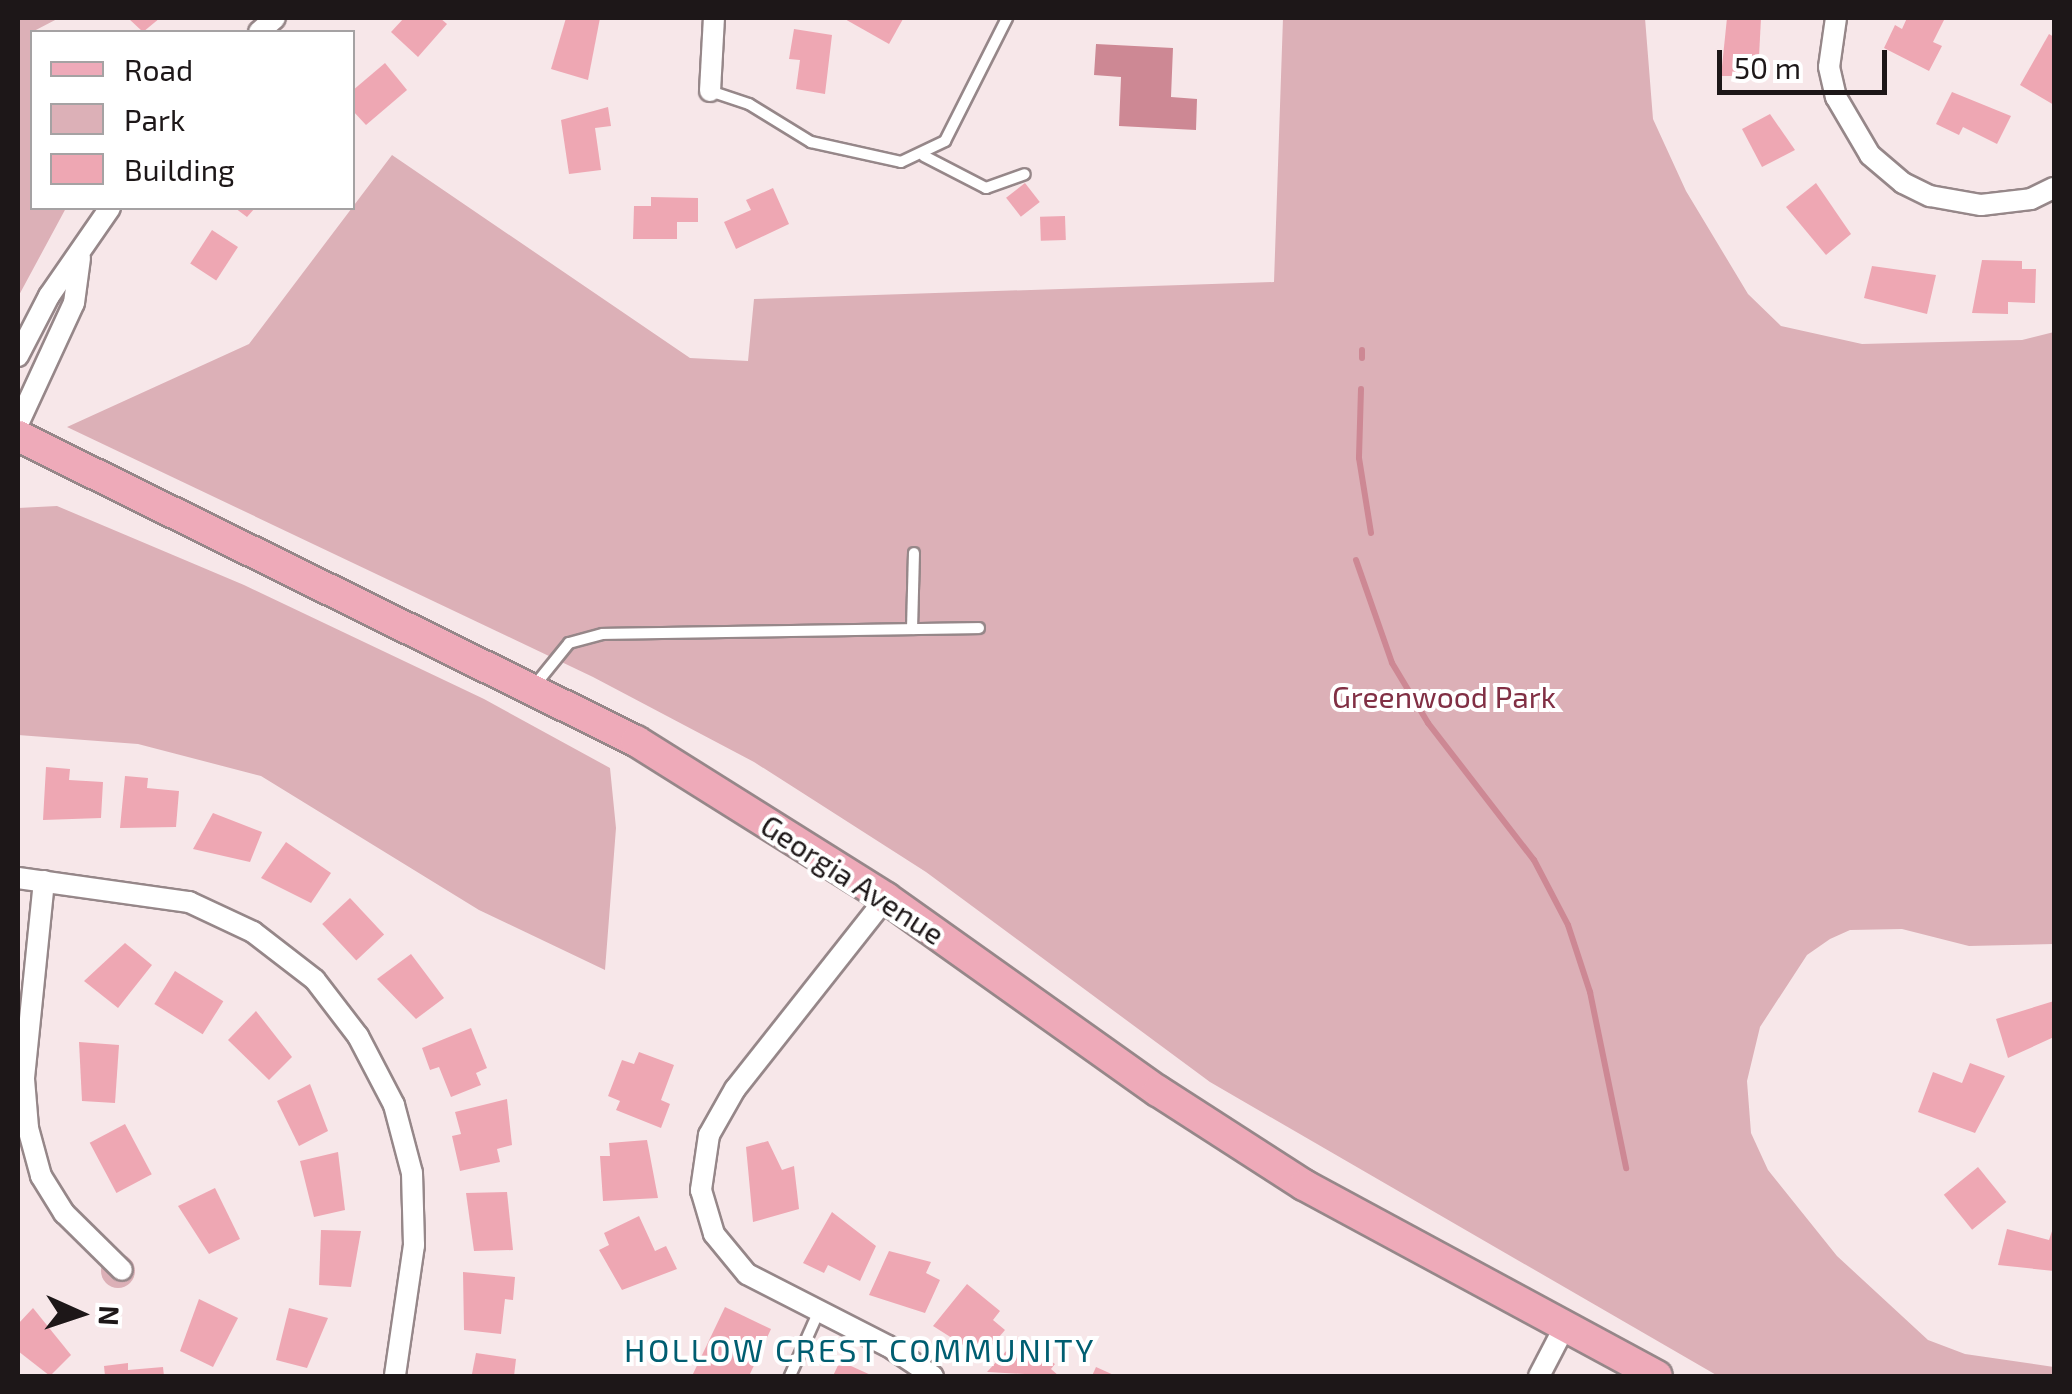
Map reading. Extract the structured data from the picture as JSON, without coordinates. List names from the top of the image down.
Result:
{
  "streets": {
    "main road": ["Georgia Avenue"]
  },
  "districts": ["HOLLOW CREST COMMUNITY"],
  "parks": ["Greenwood Park"],
  "legend": ["Road", "Park", "Building"],
  "scale_bar": "50 m",
  "north": "right"
}
